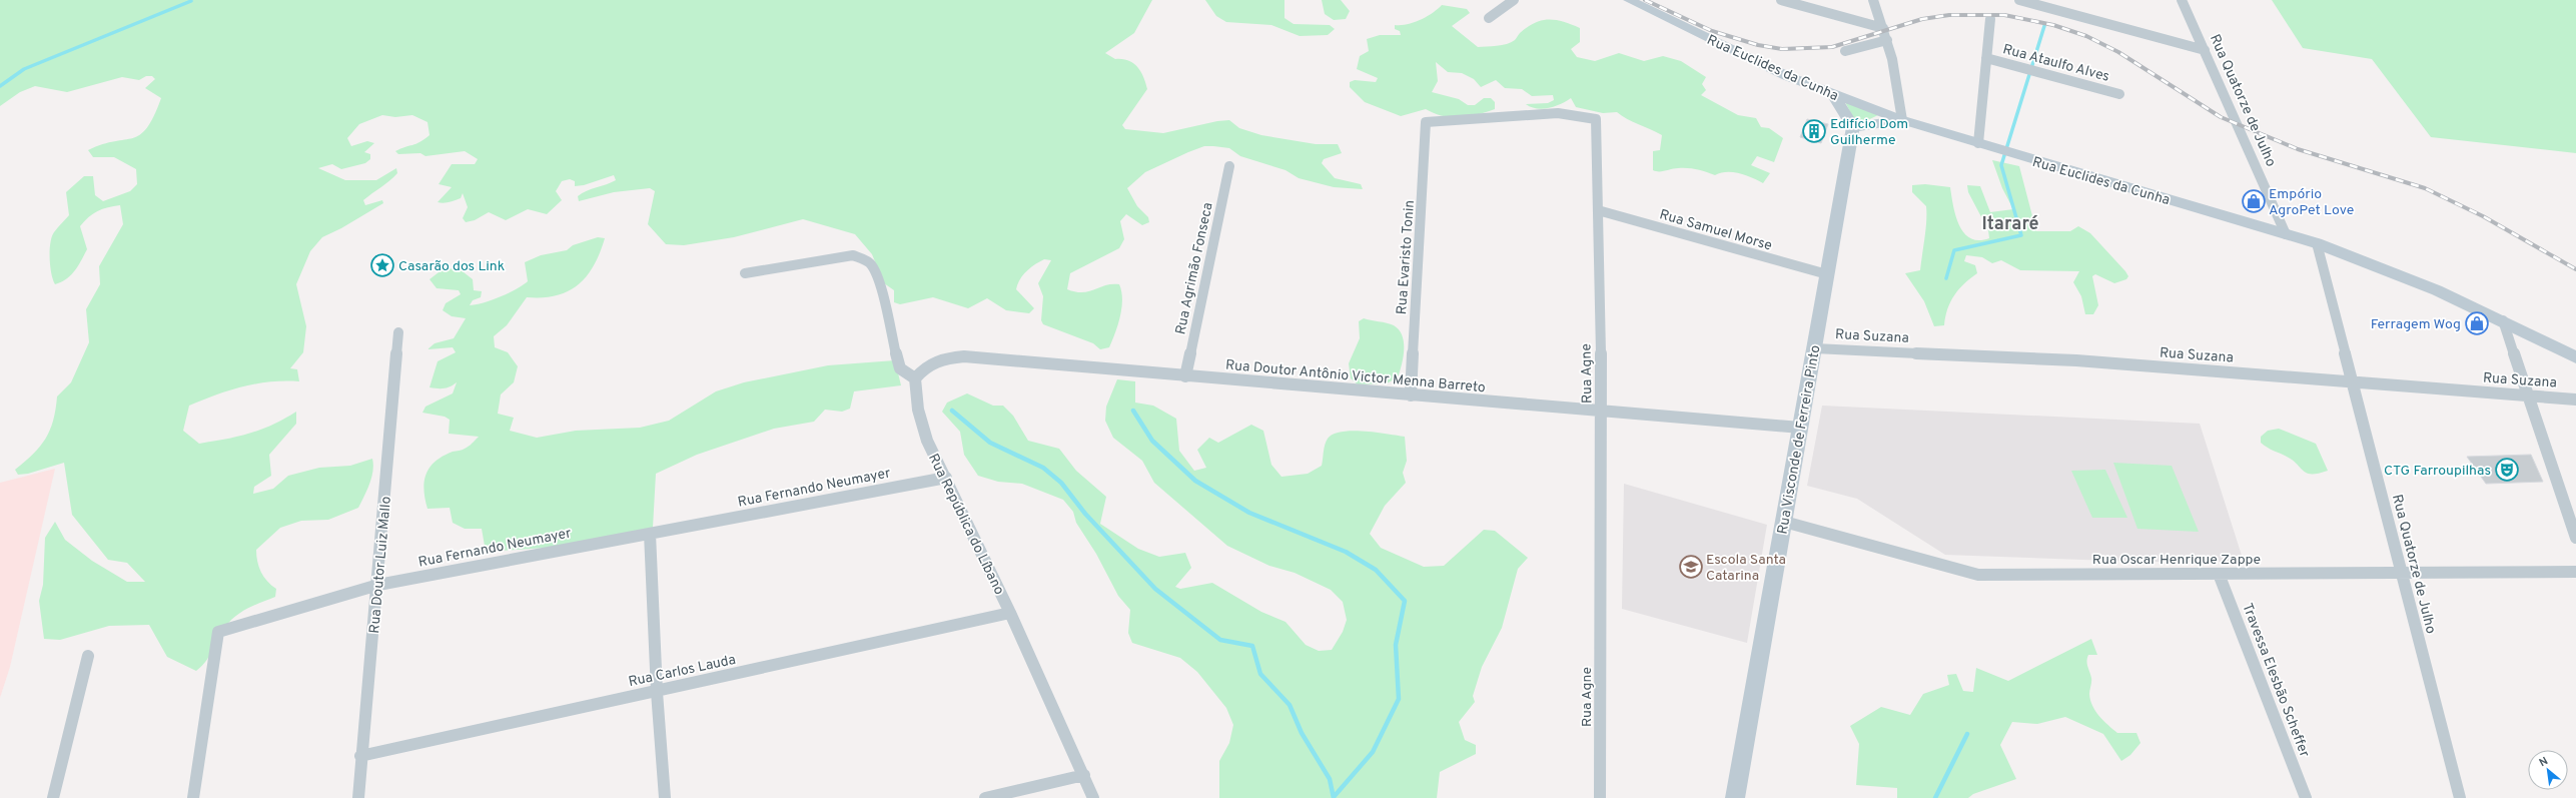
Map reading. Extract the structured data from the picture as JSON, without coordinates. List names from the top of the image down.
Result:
{
  "streets": {
    "street": [
      "Rua Ataulfo Alves",
      "Rua Euclides da Cunha",
      "Rua Quatorze de Julho",
      "Rua Samuel Morse",
      "Rua Evaristo Tonin",
      "Rua Agrimão Fonseca",
      "Rua Suzana",
      "Rua Agne",
      "Rua Doutor Antônio Victor Menna Barreto",
      "Rua Visconde de Ferreira Pinto",
      "Rua Fernando Neumayer",
      "Rua República do Líbano",
      "Rua Oscar Henrique Zappe",
      "Rua Doutor Luiz Mallo",
      "Rua Carlos Lauda",
      "Travessa Elesbão Scheffer"
    ]
  },
  "crossings": [
    ["Rua Euclides da Cunha", "Rua Quatorze de Julho"],
    ["Rua Quatorze de Julho", "Rua Suzana"],
    ["Rua Quatorze de Julho", "Rua Oscar Henrique Zappe"],
    ["Rua Samuel Morse", "Rua Agne"],
    ["Rua Samuel Morse", "Rua Visconde de Ferreira Pinto"],
    ["Rua Evaristo Tonin", "Rua Agne"],
    ["Rua Evaristo Tonin", "Rua Doutor Antônio Victor Menna Barreto"],
    ["Rua Agrimão Fonseca", "Rua Doutor Antônio Victor Menna Barreto"],
    ["Rua Suzana", "Rua Visconde de Ferreira Pinto"],
    ["Rua Agne", "Rua Doutor Antônio Victor Menna Barreto"],
    ["Rua Doutor Antônio Victor Menna Barreto", "Rua Visconde de Ferreira Pinto"],
    ["Rua Doutor Antônio Victor Menna Barreto", "Rua República do Líbano"],
    ["Rua Visconde de Ferreira Pinto", "Rua Oscar Henrique Zappe"],
    ["Rua Fernando Neumayer", "Rua República do Líbano"],
    ["Rua Fernando Neumayer", "Rua Doutor Luiz Mallo"],
    ["Rua República do Líbano", "Rua Carlos Lauda"],
    ["Rua Oscar Henrique Zappe", "Travessa Elesbão Scheffer"],
    ["Rua Doutor Luiz Mallo", "Rua Carlos Lauda"]
  ],
  "districts": ["Itararé"],
  "places": {
    "building": ["Edifício Dom Guilherme"],
    "shop": ["Empório AgroPet Love", "Ferragem Wog"],
    "place": ["Casarão dos Link"],
    "theatre": ["CTG Farroupilhas"],
    "school or university": ["Escola Santa Catarina"]
  },
  "north": "top left"
}
